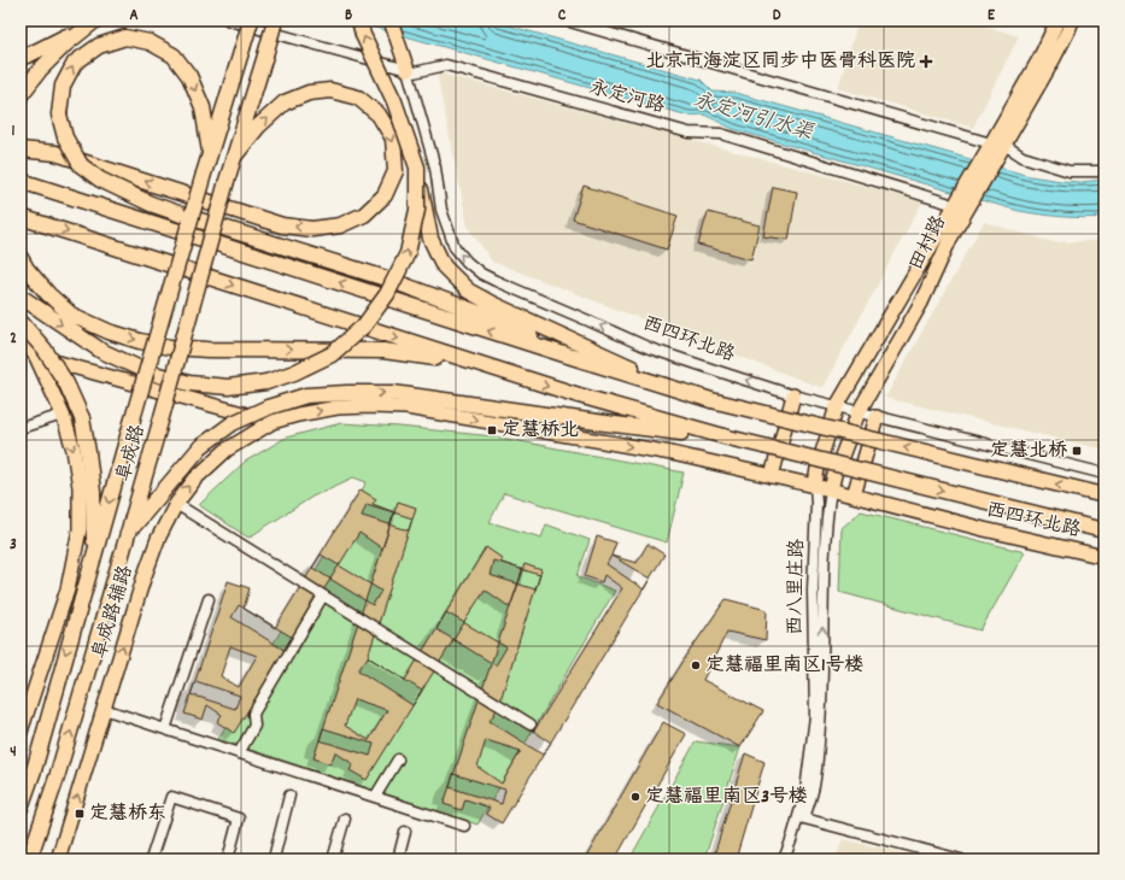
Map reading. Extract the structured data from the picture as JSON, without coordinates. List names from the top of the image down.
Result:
{
  "streets": {
    "highway": ["阜成路"],
    "main road": ["田村路", "西四环北路", "阜成路辅路"],
    "street": ["永定河路", "西八里庄路"]
  },
  "crossings": [
    ["永定河路", "田村路"],
    ["永定河路", "西四环北路"],
    ["田村路", "西四环北路"],
    ["田村路", "西八里庄路"],
    ["西四环北路", "西八里庄路"],
    ["西四环北路", "阜成路辅路"]
  ],
  "water": ["永定河引水渠"],
  "places": {
    "health": ["北京市海淀区同步中医骨科医院"],
    "transit": ["定慧桥北", "定慧北桥", "定慧桥东"],
    "other": ["定慧福里南区1号楼", "定慧福里南区3号楼"]
  },
  "grid": {
    "columns": [
      "A",
      "B",
      "C",
      "D",
      "E"
    ],
    "rows": [
      "1",
      "2",
      "3",
      "4"
    ]
  }
}
